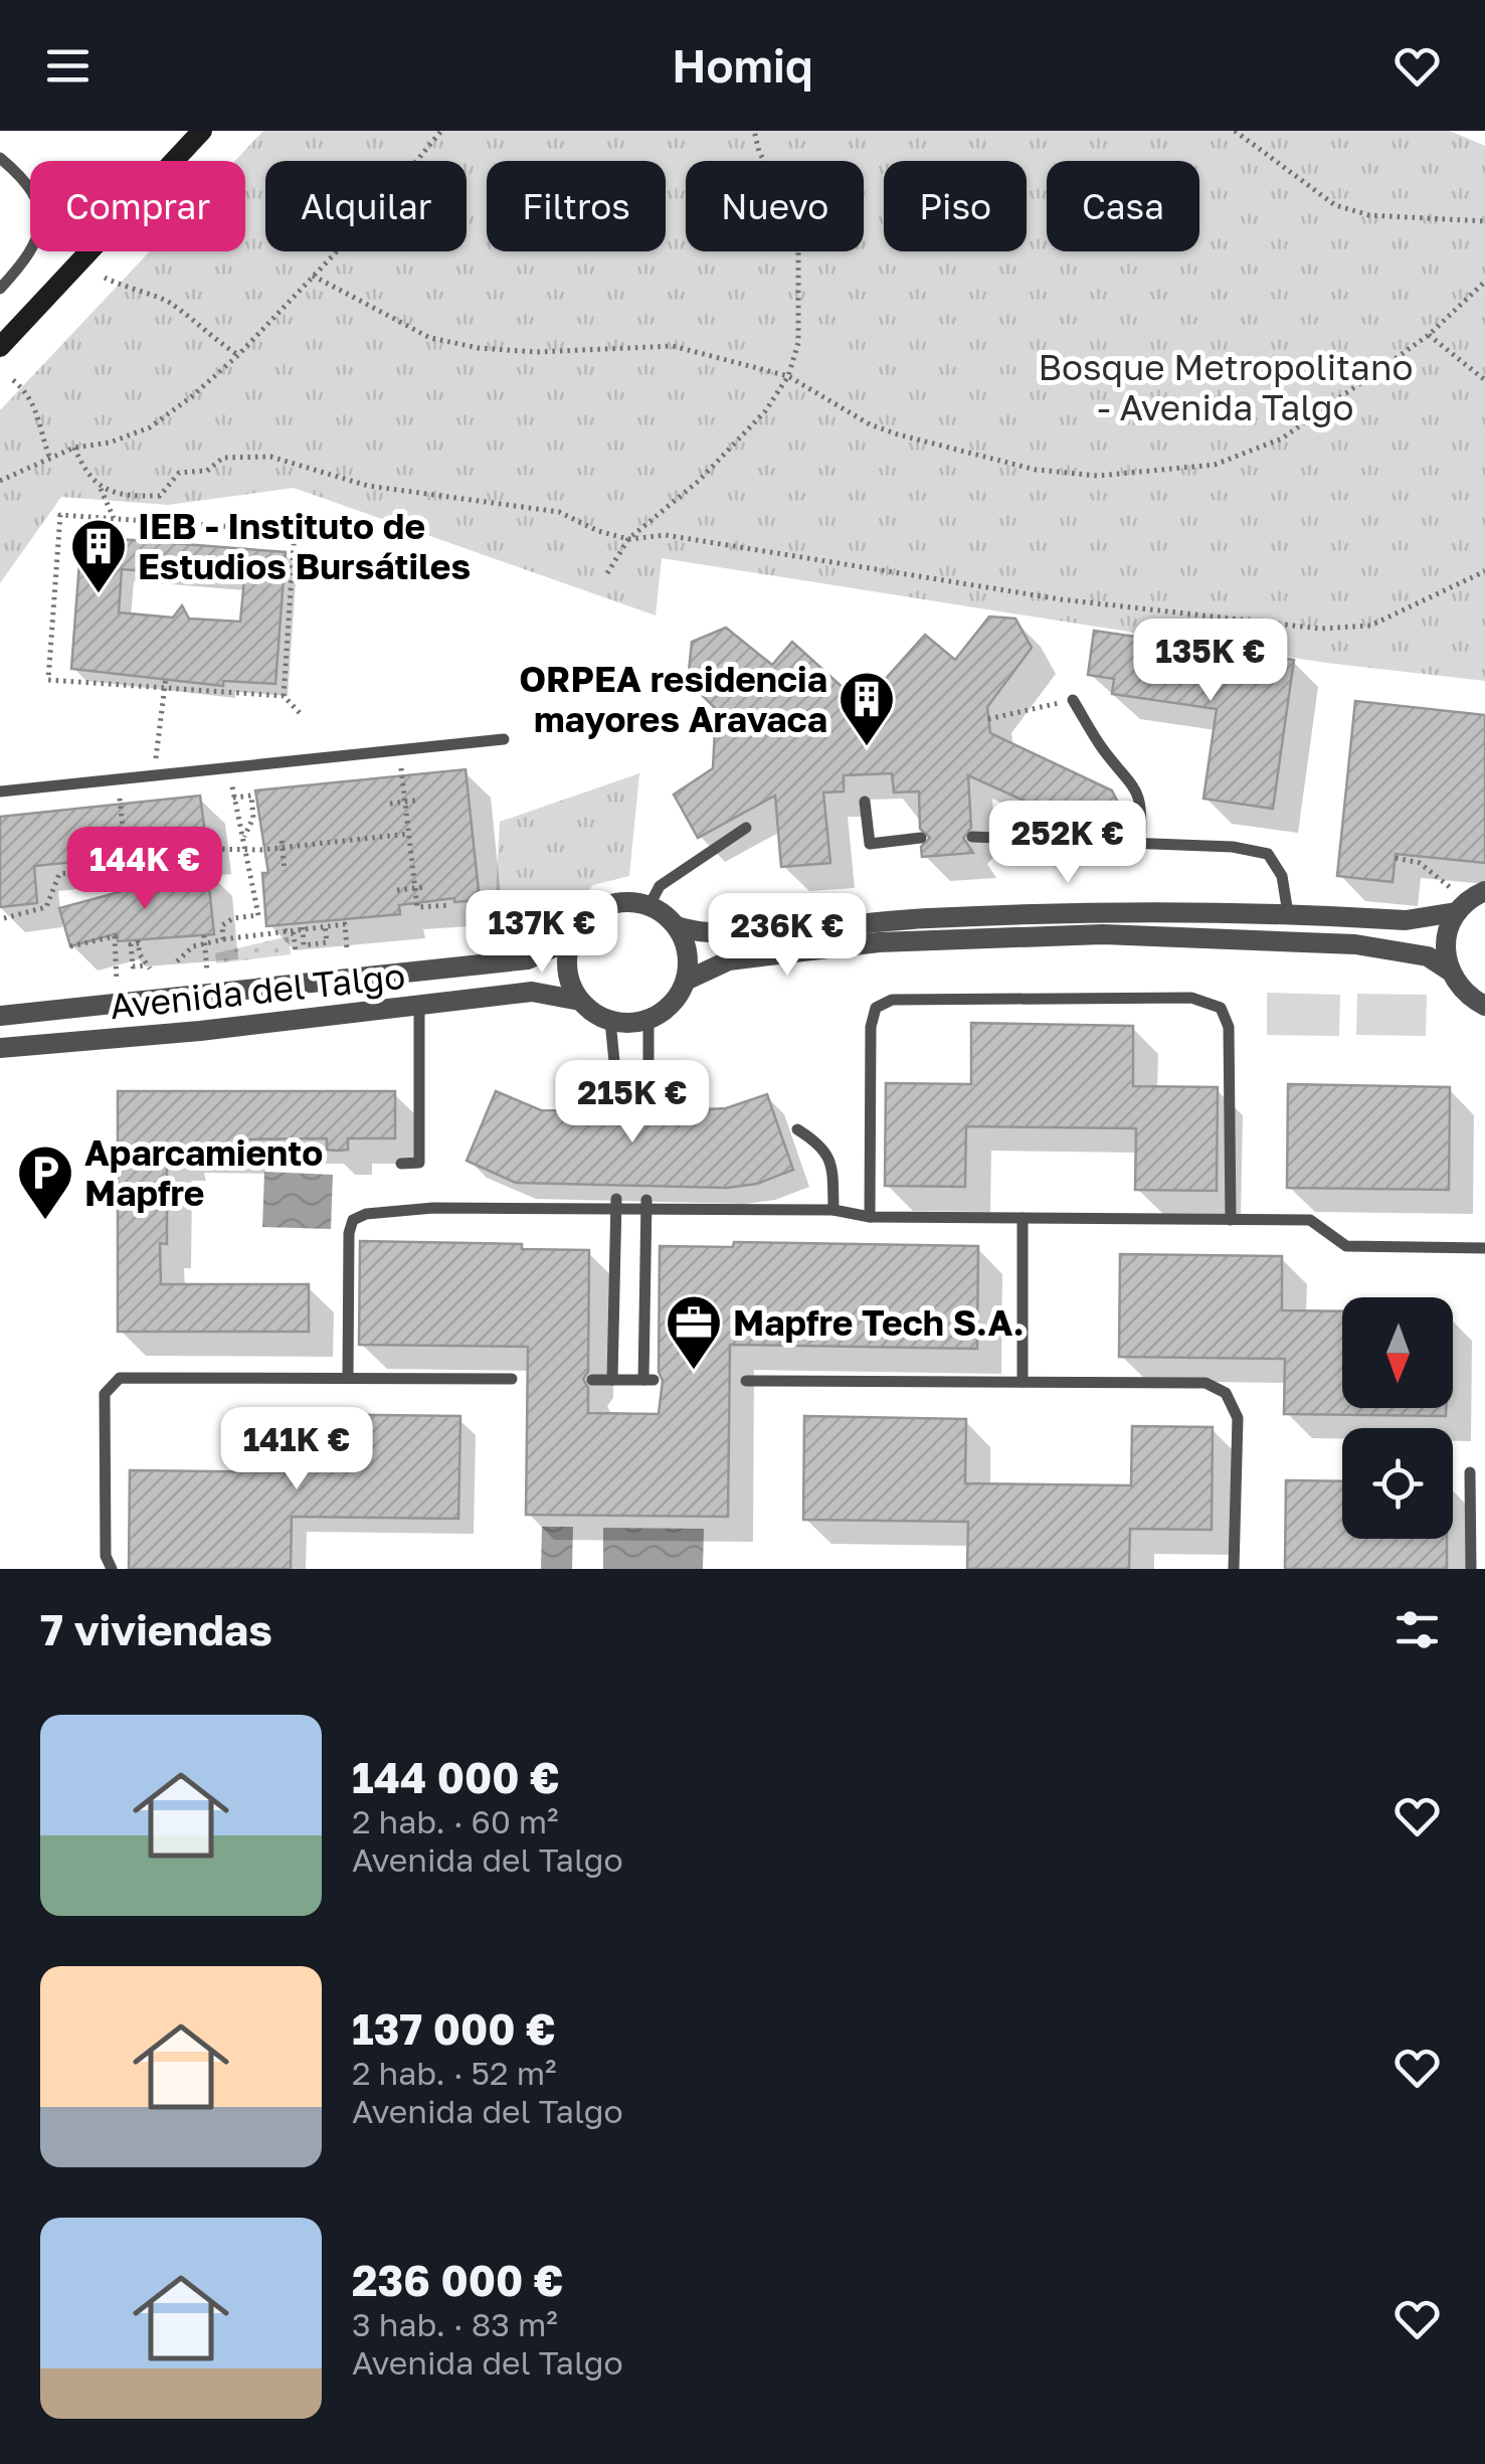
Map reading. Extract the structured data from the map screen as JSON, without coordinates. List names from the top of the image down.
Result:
{
  "streets": {
    "street": ["Avenida del Talgo"]
  },
  "parks": ["Bosque Metropolitano - Avenida Talgo"],
  "places": {
    "building": ["IEB - Instituto de Estudios Bursátiles", "ORPEA residencia mayores Aravaca"],
    "parking": ["Aparcamiento Mapfre"],
    "office": ["Mapfre Tech S.A."]
  },
  "north": "bottom",
  "page": {
    "header": "Homiq",
    "chip": [
      "Comprar",
      "Alquilar",
      "Filtros",
      "Nuevo",
      "Piso",
      "Casa"
    ],
    "price": [
      "135K €",
      "252K €",
      "144K €",
      "137K €",
      "236K €",
      "215K €",
      "141K €"
    ],
    "heading": "7 viviendas",
    "list": [
      {
        "name": "144 000 €",
        "note": "2 hab. · 60 m² · Avenida del Talgo"
      },
      {
        "name": "137 000 €",
        "note": "2 hab. · 52 m² · Avenida del Talgo"
      },
      {
        "name": "236 000 €",
        "note": "3 hab. · 83 m² · Avenida del Talgo"
      }
    ]
  }
}
